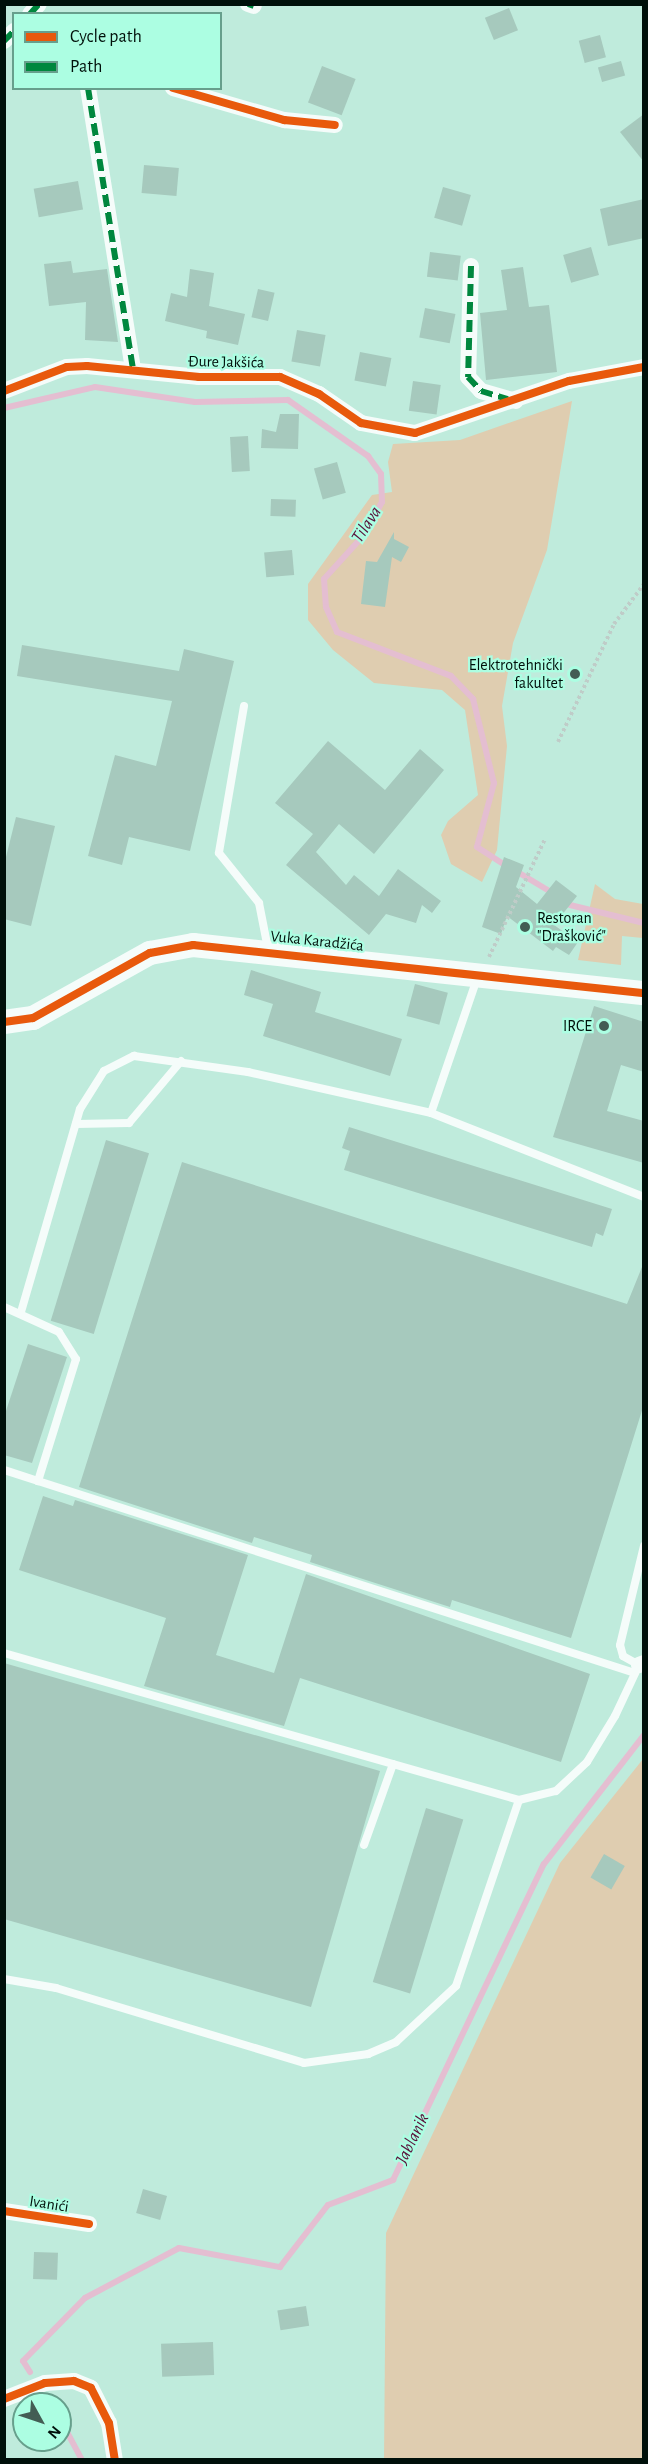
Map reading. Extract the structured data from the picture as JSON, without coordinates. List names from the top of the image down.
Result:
{
  "streets": {
    "street": ["Đure Jakšića", "Vuka Karadžića", "Ivanići"]
  },
  "water": ["Tilava", "Jablanik"],
  "places": ["Elektrotehnički fakultet", "Restoran \"Drašković\"", "IRCE"],
  "legend": ["Cycle path", "Path"],
  "north": "bottom right"
}
